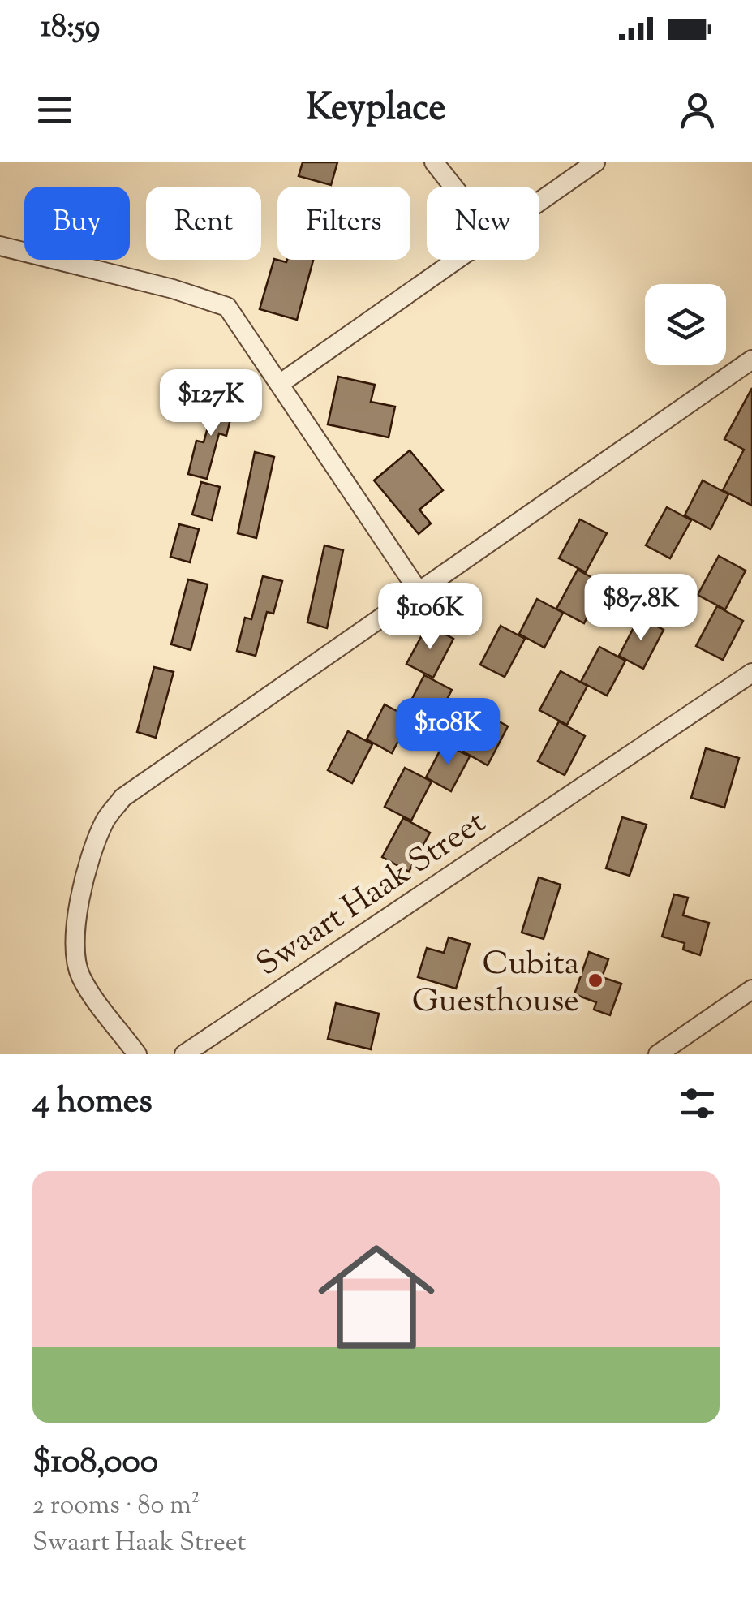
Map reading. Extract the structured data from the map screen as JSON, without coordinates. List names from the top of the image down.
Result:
{
  "streets": {
    "street": ["Swaart Haak Street"]
  },
  "places": ["Cubita Guesthouse"],
  "page": {
    "status": "18:59",
    "header": "Keyplace",
    "chip": [
      "Buy",
      "Rent",
      "Filters",
      "New"
    ],
    "price": [
      "$127K",
      "$87.8K",
      "$106K",
      "$108K"
    ],
    "heading": "4 homes",
    "list": [
      {
        "name": "$108,000",
        "note": "2 rooms · 80 m² · Swaart Haak Street"
      }
    ]
  }
}
